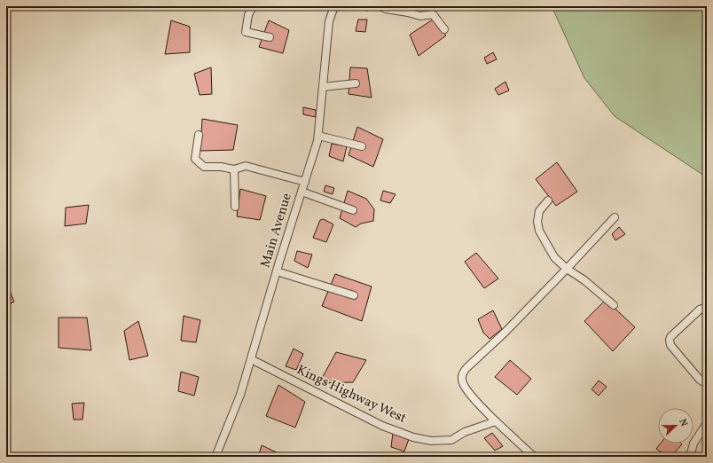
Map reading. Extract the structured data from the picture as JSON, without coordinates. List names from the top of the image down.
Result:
{
  "streets": {
    "street": ["Main Avenue", "Kings Highway West"]
  },
  "crossings": [
    ["Main Avenue", "Kings Highway West"]
  ],
  "north": "right"
}
